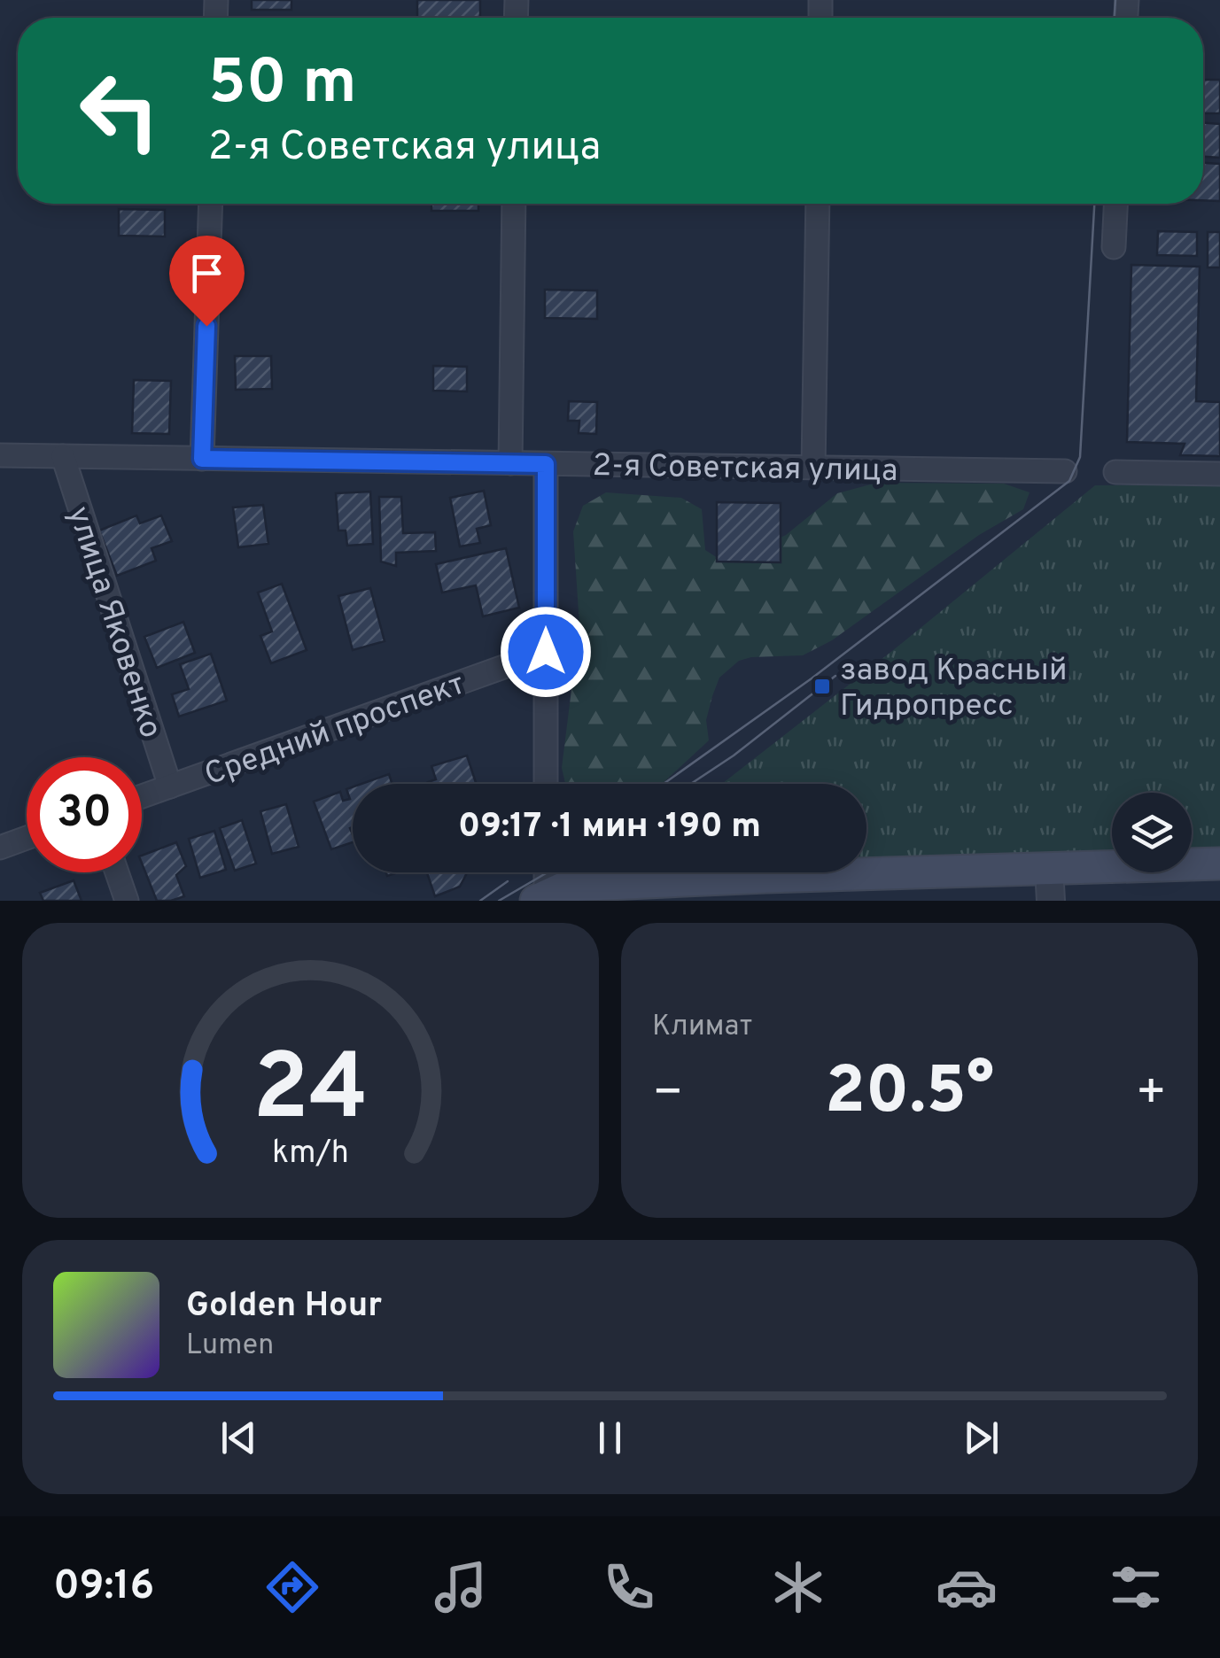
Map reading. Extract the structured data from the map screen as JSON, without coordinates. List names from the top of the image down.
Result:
{
  "streets": {
    "street": ["2-я Советская улица", "улица Яковенко", "Средний проспект"]
  },
  "crossings": [
    ["2-я Советская улица", "улица Яковенко"],
    ["улица Яковенко", "Средний проспект"]
  ],
  "places": {
    "transit": ["завод Красный Гидропресс"]
  },
  "page": {
    "turn": ["50 m", "2-я Советская улица"],
    "limit": "30",
    "trip": "09:17 · 1 мин · 190 m",
    "tile": "Климат",
    "heat": ["−", "20.5°", "+"],
    "song": ["Golden Hour", "Lumen"],
    "tabs": "09:16",
    "gauge": ["24", "km/h"]
  }
}
